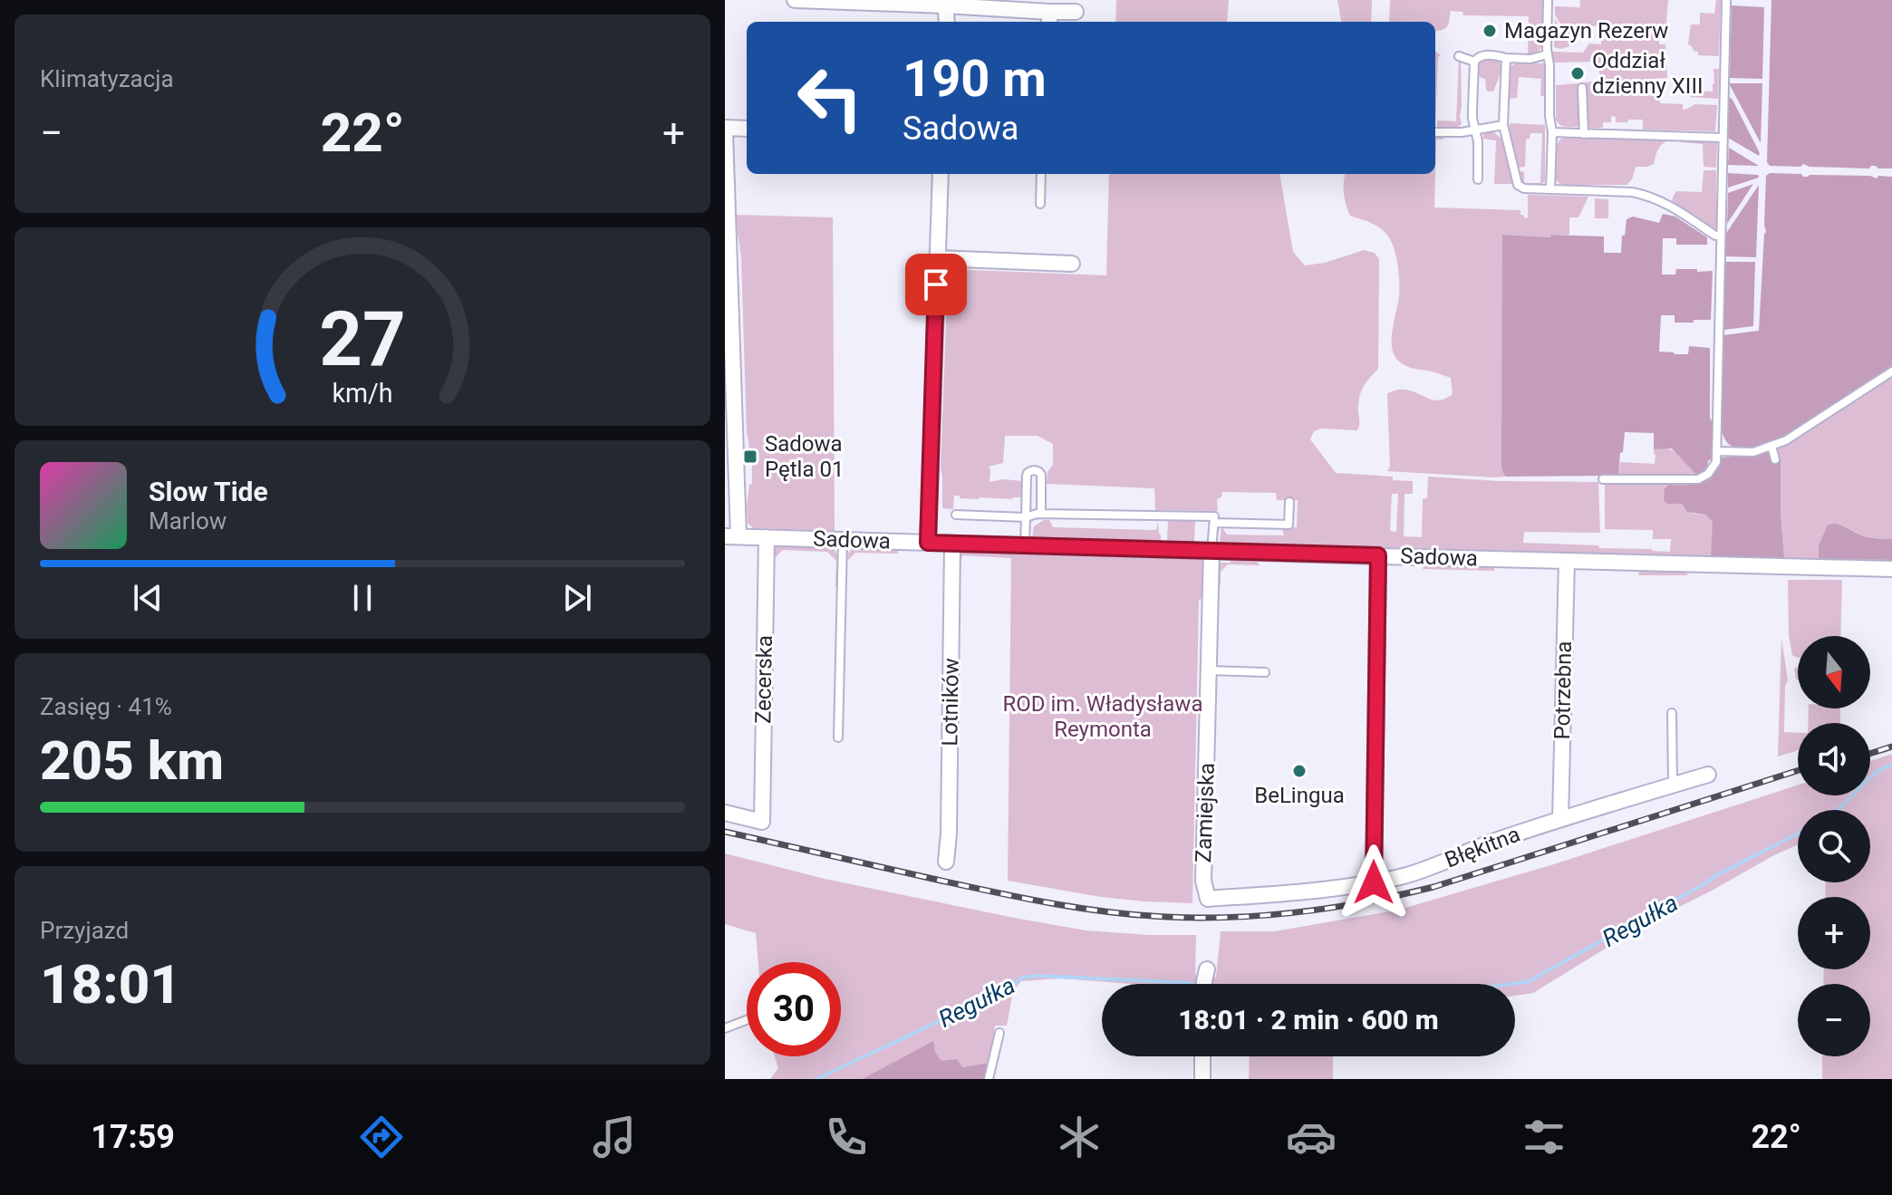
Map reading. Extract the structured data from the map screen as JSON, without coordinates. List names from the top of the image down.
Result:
{
  "streets": {
    "street": [
      "Sadowa",
      "Zecerska",
      "Potrzebna",
      "Lotników",
      "Zamiejska",
      "Błękitna"
    ]
  },
  "crossings": [
    ["Sadowa", "Zecerska"],
    ["Sadowa", "Potrzebna"],
    ["Sadowa", "Lotników"],
    ["Sadowa", "Zamiejska"],
    ["Potrzebna", "Błękitna"],
    ["Zamiejska", "Błękitna"]
  ],
  "water": ["Regułka"],
  "parks": ["ROD im. Władysława Reymonta"],
  "places": {
    "other": ["Magazyn Rezerw", "Oddział dzienny XIII", "BeLingua"],
    "transit": ["Sadowa Pętla 01"]
  },
  "north": "bottom",
  "page": {
    "tile": [
      "Klimatyzacja",
      ["Zasięg · 41%", "205 km"],
      ["Przyjazd", "18:01"]
    ],
    "turn": ["190 m", "Sadowa"],
    "heat": ["−", "22°", "+"],
    "song": ["Slow Tide", "Marlow"],
    "map_buttons": ["+", "−"],
    "limit": "30",
    "trip": "18:01 · 2 min · 600 m",
    "tabs": ["17:59", "22°"],
    "gauge": ["27", "km/h"]
  }
}
